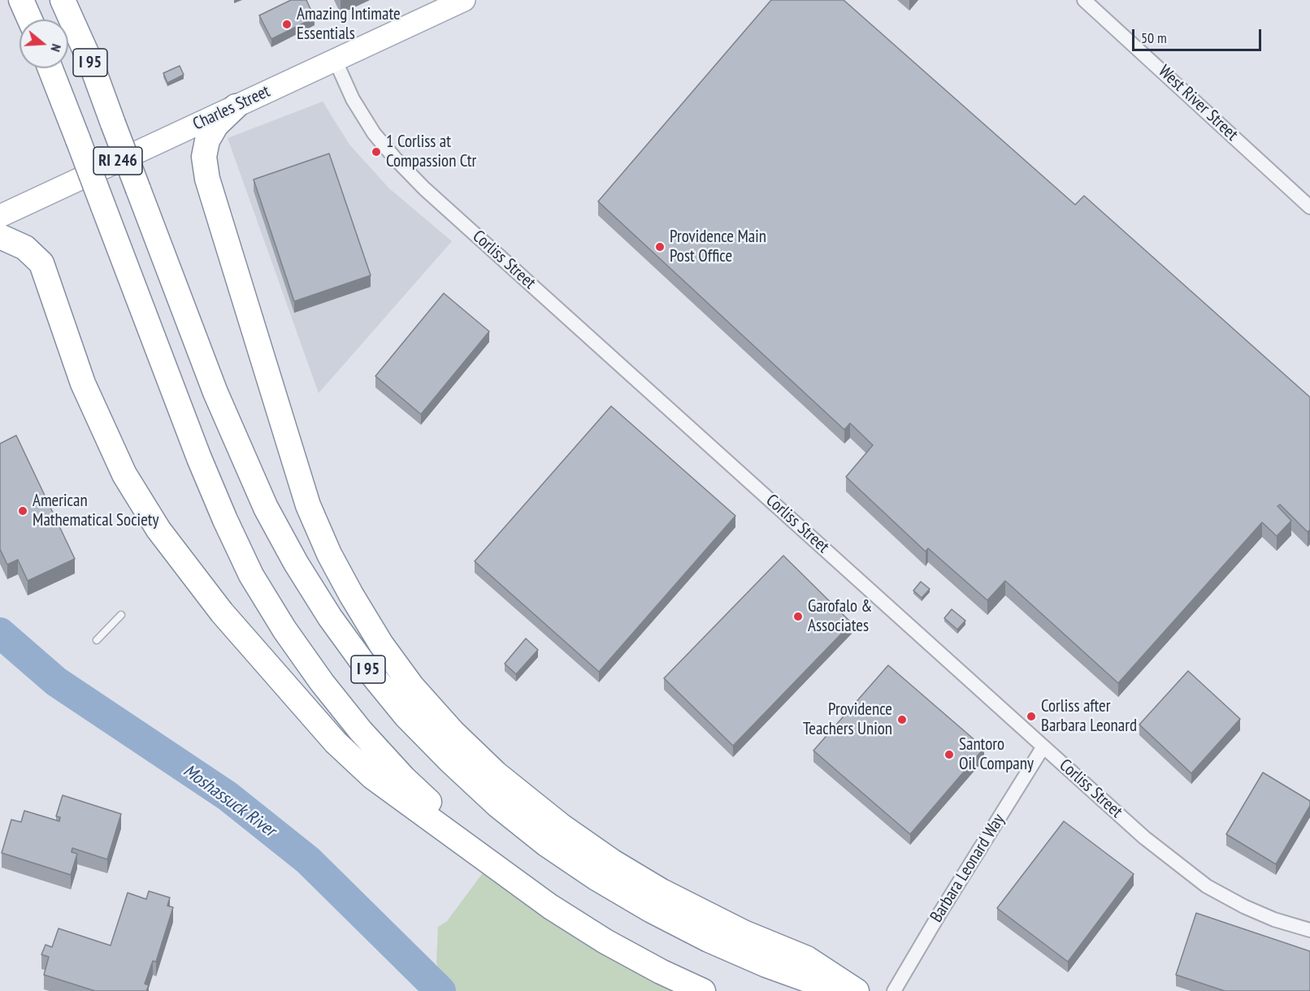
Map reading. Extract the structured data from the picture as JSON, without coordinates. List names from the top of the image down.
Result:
{
  "streets": {
    "highway": ["I 95"],
    "main road": ["Charles Street", "RI 246"],
    "street": ["West River Street", "Corliss Street", "Barbara Leonard Way"]
  },
  "crossings": [
    ["Charles Street", "Corliss Street"],
    ["Corliss Street", "Barbara Leonard Way"]
  ],
  "water": ["Moshassuck River"],
  "places": [
    "Amazing Intimate Essentials",
    "1 Corliss at Compassion Ctr",
    "Providence Main Post Office",
    "American Mathematical Society",
    "Garofalo & Associates",
    "Corliss after Barbara Leonard",
    "Providence Teachers Union",
    "Santoro Oil Company"
  ],
  "scale_bar": "50 m",
  "north": "right"
}
